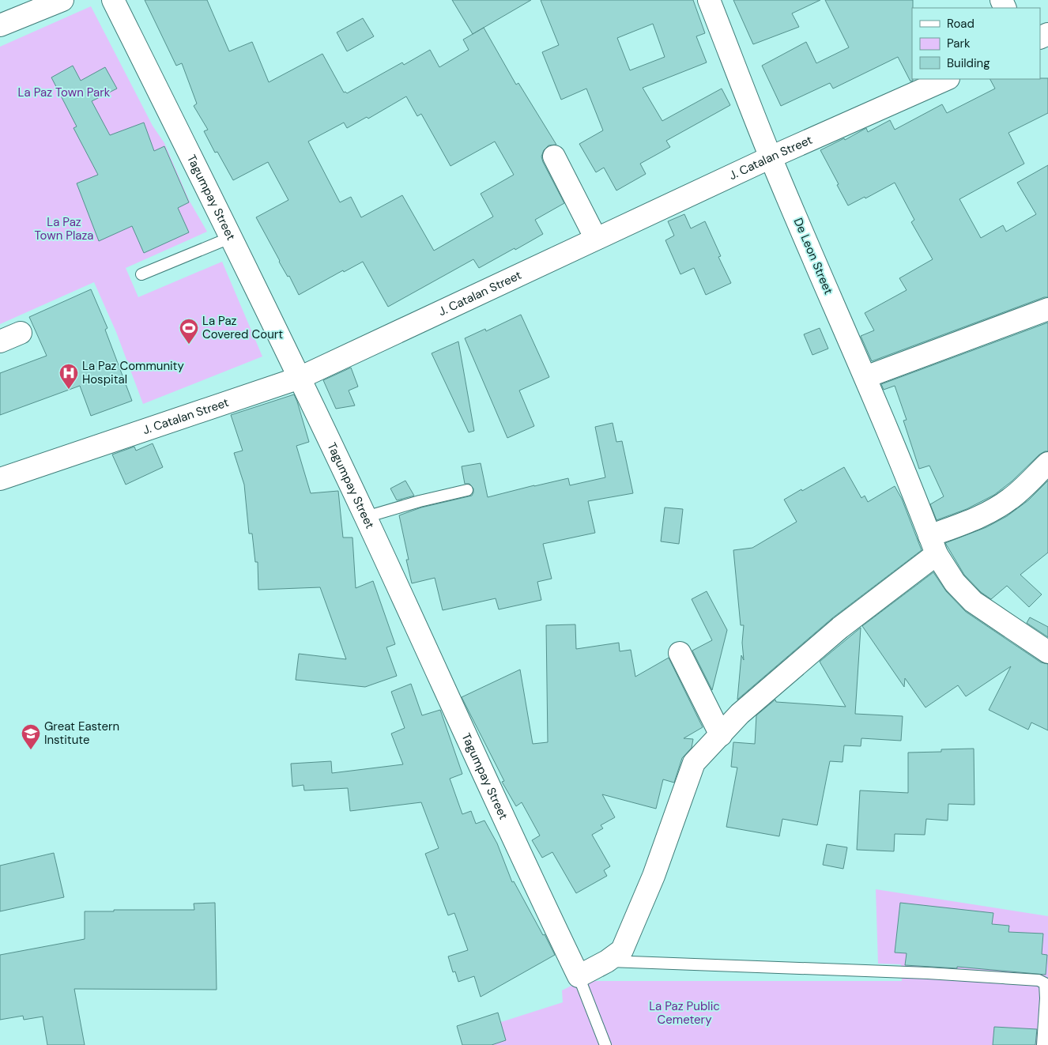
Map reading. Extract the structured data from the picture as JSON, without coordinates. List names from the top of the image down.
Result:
{
  "streets": {
    "street": ["J. Catalan Street", "Tagumpay Street", "De Leon Street"]
  },
  "crossings": [
    ["J. Catalan Street", "Tagumpay Street"],
    ["J. Catalan Street", "De Leon Street"]
  ],
  "parks": ["La Paz Town Park", "La Paz Town Plaza", "La Paz Public Cemetery"],
  "places": {
    "sports": ["La Paz Covered Court"],
    "hospital": ["La Paz Community Hospital"],
    "school or university": ["Great Eastern Institute"]
  },
  "legend": ["Road", "Park", "Building"]
}
